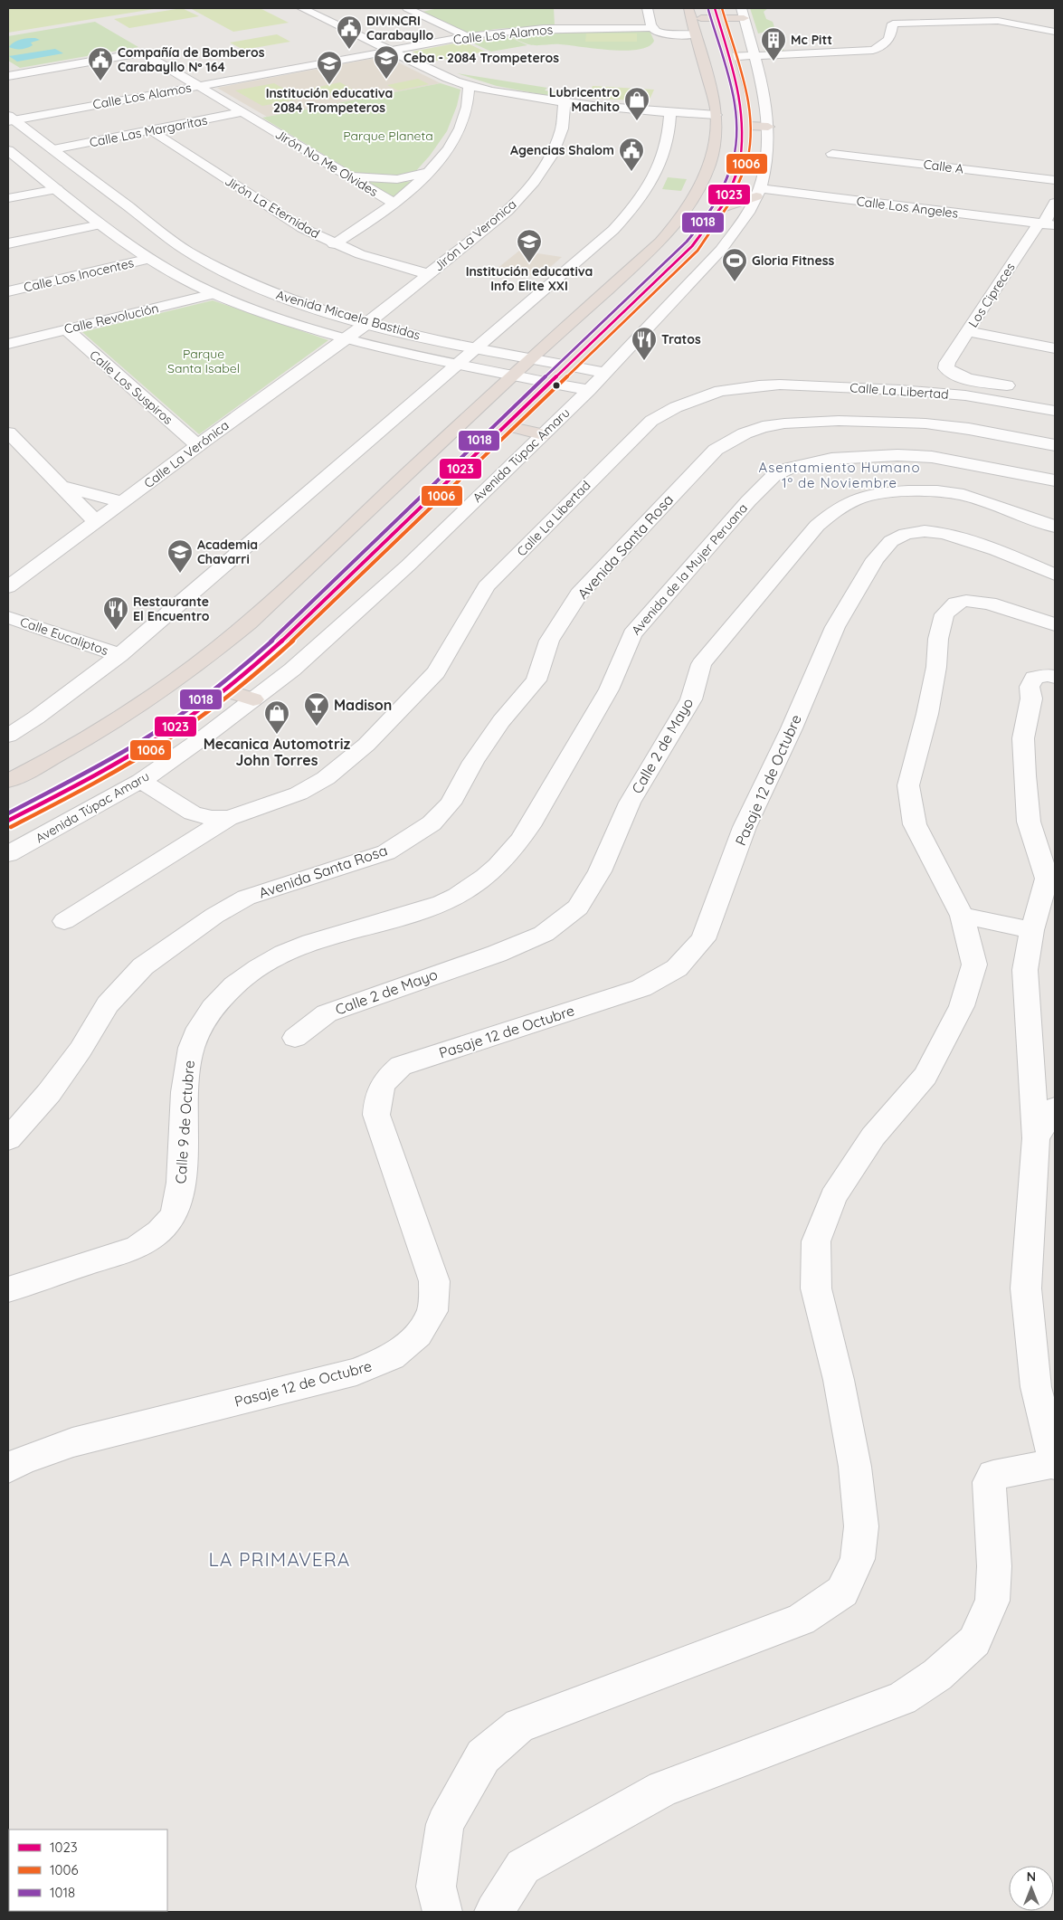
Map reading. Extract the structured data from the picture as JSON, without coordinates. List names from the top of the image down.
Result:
{
  "streets": {
    "highway": ["Avenida Túpac Amaru"],
    "street": [
      "Calle Los Alamos",
      "Calle Las Margaritas",
      "Jirón No Me Olvides",
      "Calle A",
      "Jirón La Eternidad",
      "Calle Los Angeles",
      "Jirón La Veronica",
      "Calle Los Inocentes",
      "Los Cipreces",
      "Avenida Micaela Bastidas",
      "Calle Revolución",
      "Calle Los Suspiros",
      "Calle La Libertad",
      "Calle La Verónica",
      "Avenida Santa Rosa",
      "Avenida de la Mujer Peruana",
      "Calle Eucaliptos",
      "Calle 2 de Mayo",
      "Pasaje 12 de Octubre",
      "Calle 9 de Octubre"
    ]
  },
  "crossings": [
    ["Calle Los Alamos", "Jirón No Me Olvides"],
    ["Calle Los Alamos", "Avenida Micaela Bastidas"],
    ["Calle Las Margaritas", "Jirón No Me Olvides"],
    ["Calle Las Margaritas", "Jirón La Eternidad"],
    ["Calle Las Margaritas", "Avenida Micaela Bastidas"],
    ["Jirón La Eternidad", "Jirón La Veronica"],
    ["Calle Los Angeles", "Los Cipreces"],
    ["Calle Los Angeles", "Avenida Túpac Amaru"],
    ["Jirón La Veronica", "Avenida Micaela Bastidas"],
    ["Jirón La Veronica", "Calle La Verónica"],
    ["Calle Los Inocentes", "Avenida Micaela Bastidas"],
    ["Los Cipreces", "Calle La Libertad"],
    ["Avenida Micaela Bastidas", "Calle Revolución"],
    ["Avenida Micaela Bastidas", "Calle La Verónica"],
    ["Avenida Micaela Bastidas", "Avenida Túpac Amaru"],
    ["Calle Revolución", "Calle Los Suspiros"],
    ["Calle Los Suspiros", "Calle La Verónica"],
    ["Calle La Libertad", "Avenida Túpac Amaru"],
    ["Avenida de la Mujer Peruana", "Calle 9 de Octubre"]
  ],
  "districts": ["Asentamiento Humano 1º de Noviembre", "LA PRIMAVERA"],
  "parks": ["Parque Planeta", "Parque Santa Isabel"],
  "places": {
    "public building": ["DIVINCRI Carabayllo", "Compañía de Bomberos Carabayllo Nº 164", "Agencias Shalom"],
    "building": ["Mc Pitt"],
    "school or university": [
      "Ceba - 2084 Trompeteros",
      "Institución educativa 2084 Trompeteros",
      "Institución educativa Info Elite XXI",
      "Academia Chavarri"
    ],
    "shop": ["Lubricentro Machito", "Mecanica Automotriz John Torres"],
    "sports": ["Gloria Fitness"],
    "restaurant": ["Tratos", "Restaurante El Encuentro"],
    "bar": ["Madison"]
  },
  "lines": ["transit line 1023", "transit line 1006", "transit line 1018"],
  "legend": ["1023", "1006", "1018"],
  "north": "top"
}
